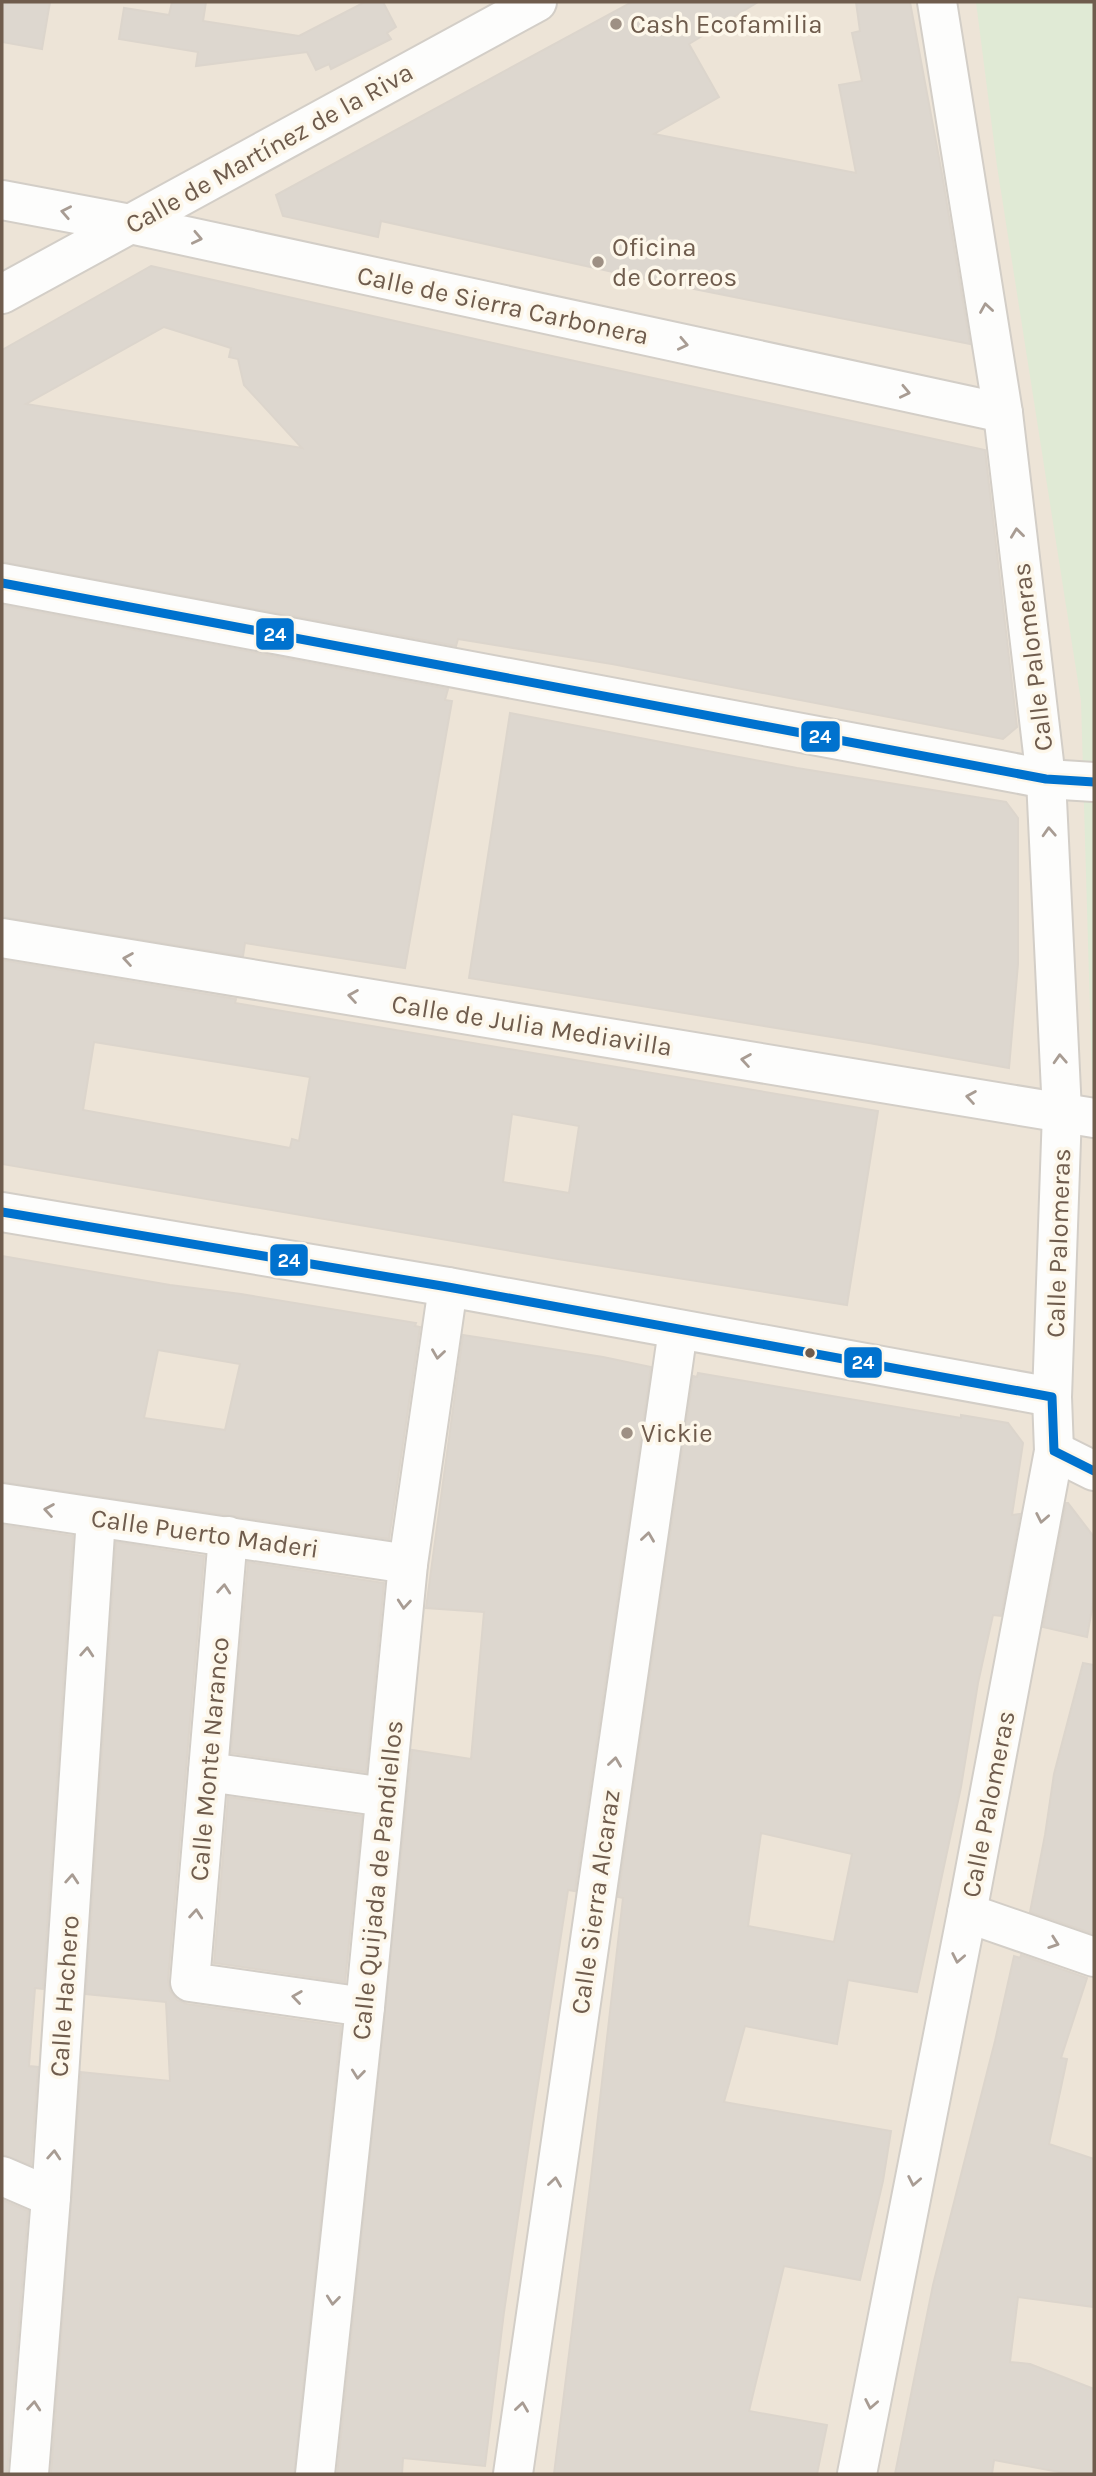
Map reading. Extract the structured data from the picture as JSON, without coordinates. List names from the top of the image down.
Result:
{
  "streets": {
    "street": [
      "Calle de Martínez de la Riva",
      "Calle de Sierra Carbonera",
      "Calle Palomeras",
      "Calle de Julia Mediavilla",
      "Calle Puerto Maderi",
      "Calle Monte Naranco",
      "Calle Quijada de Pandiellos",
      "Calle Sierra Alcaraz",
      "Calle Hachero"
    ]
  },
  "crossings": [
    ["Calle de Martínez de la Riva", "Calle de Sierra Carbonera"],
    ["Calle de Sierra Carbonera", "Calle Palomeras"],
    ["Calle Palomeras", "Calle de Julia Mediavilla"],
    ["Calle Puerto Maderi", "Calle Monte Naranco"],
    ["Calle Puerto Maderi", "Calle Quijada de Pandiellos"],
    ["Calle Puerto Maderi", "Calle Hachero"],
    ["Calle Monte Naranco", "Calle Quijada de Pandiellos"]
  ],
  "one_way": ["Calle Quijada de Pandiellos", "Calle Sierra Alcaraz", "Calle Hachero"],
  "places": ["Cash Ecofamilia", "Oficina de Correos", "Vickie"],
  "lines": ["transit line 24"]
}
